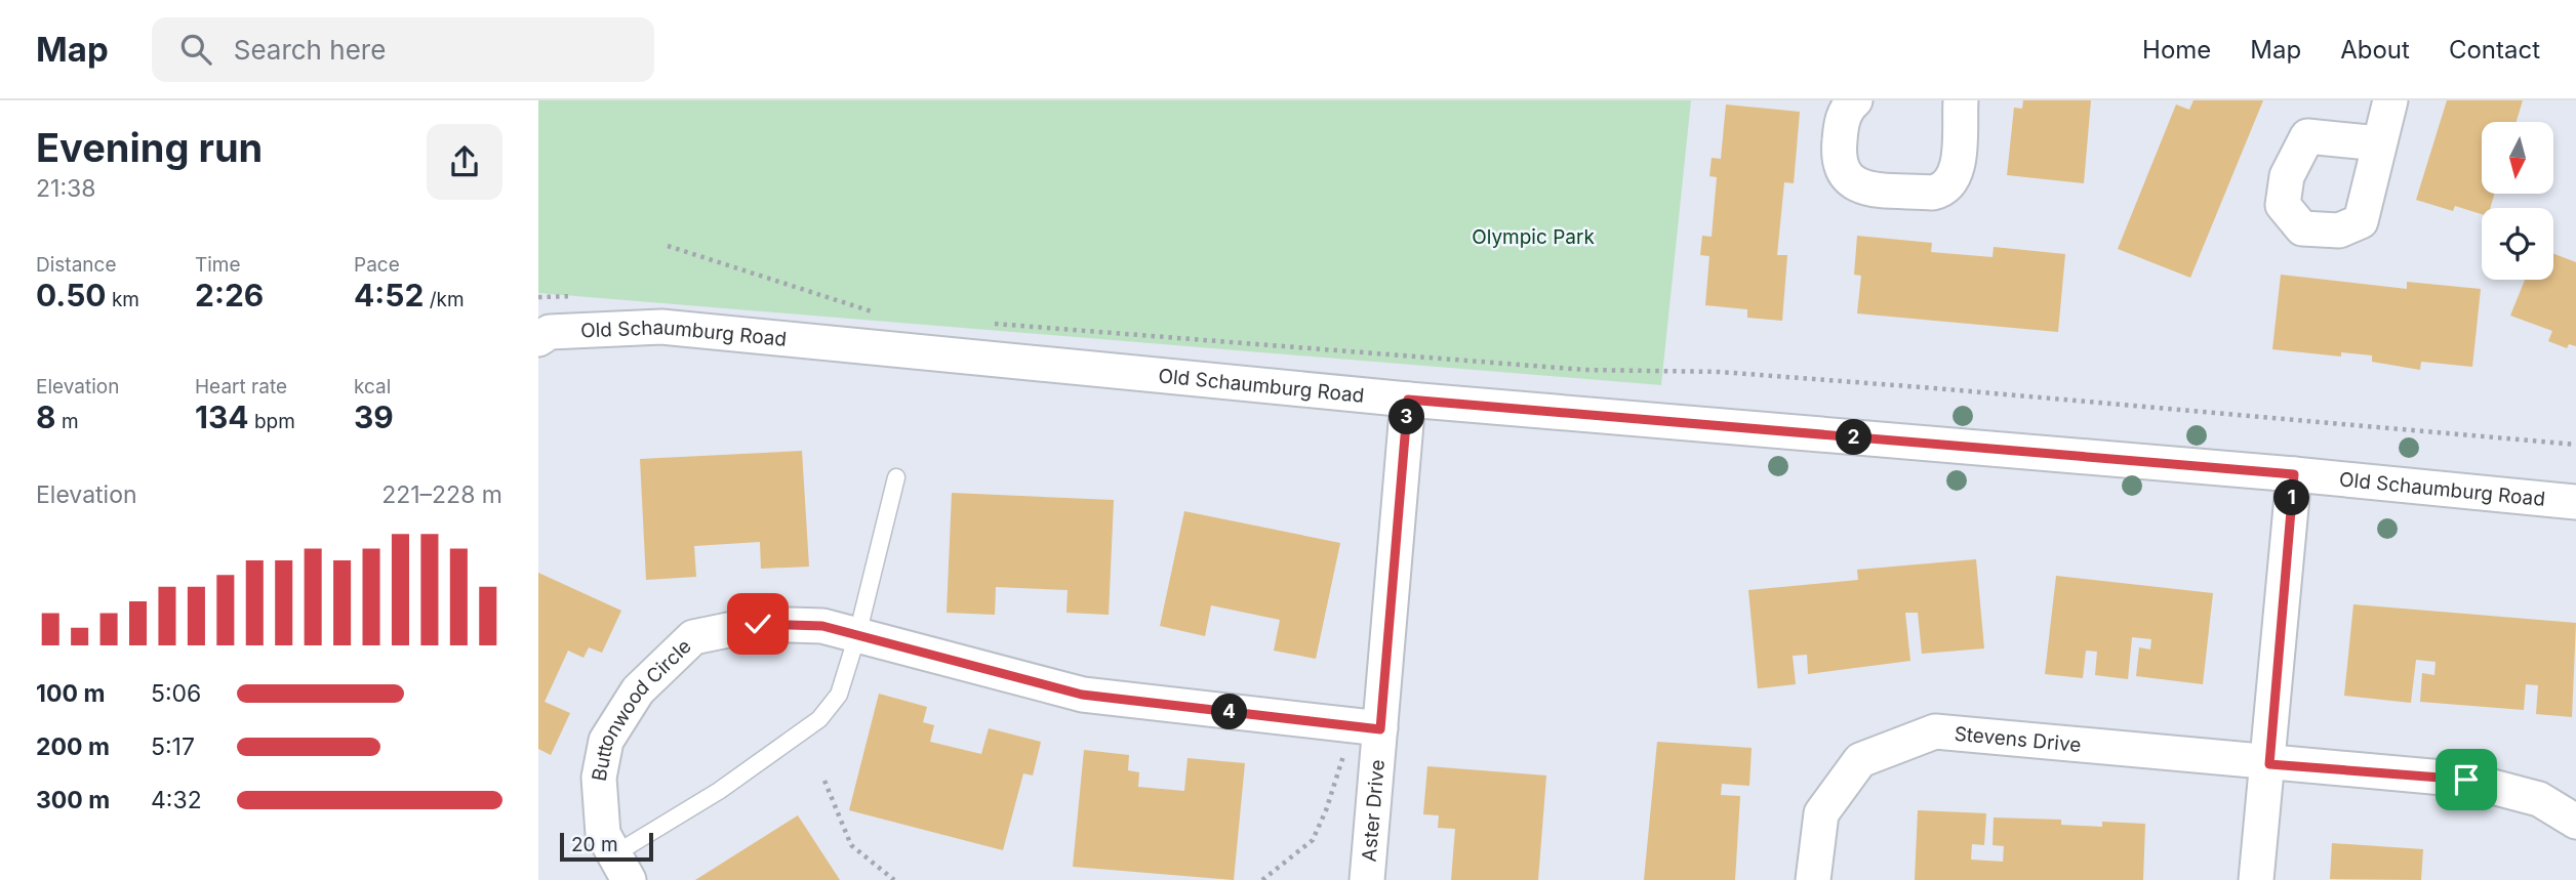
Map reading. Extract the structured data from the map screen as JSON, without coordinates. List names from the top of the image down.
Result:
{
  "streets": {
    "street": [
      "Old Schaumburg Road",
      "Buttonwood Circle",
      "Stevens Drive",
      "Aster Drive"
    ]
  },
  "crossings": [
    ["Old Schaumburg Road", "Aster Drive"],
    ["Buttonwood Circle", "Aster Drive"]
  ],
  "parks": ["Olympic Park"],
  "scale_bar": "20 m",
  "north": "bottom",
  "page": {
    "header": "Map",
    "search": "Search here",
    "nav": [
      "Home",
      "Map",
      "About",
      "Contact"
    ],
    "heading": ["Evening run", "21:38"],
    "stats": [
      ["Distance", "0.50 km"],
      ["Time", "2:26"],
      ["Pace", "4:52 /km"],
      ["Elevation", "8 m"],
      ["Heart rate", "134 bpm"],
      ["kcal", "39"]
    ],
    "pins": [
      "3",
      "2",
      "1",
      "4"
    ],
    "chart": ["Elevation", "221–228 m"],
    "list": [
      {
        "name": "100 m",
        "note": "5:06"
      },
      {
        "name": "200 m",
        "note": "5:17"
      },
      {
        "name": "300 m",
        "note": "4:32"
      }
    ],
    "scale": "20 m"
  }
}
